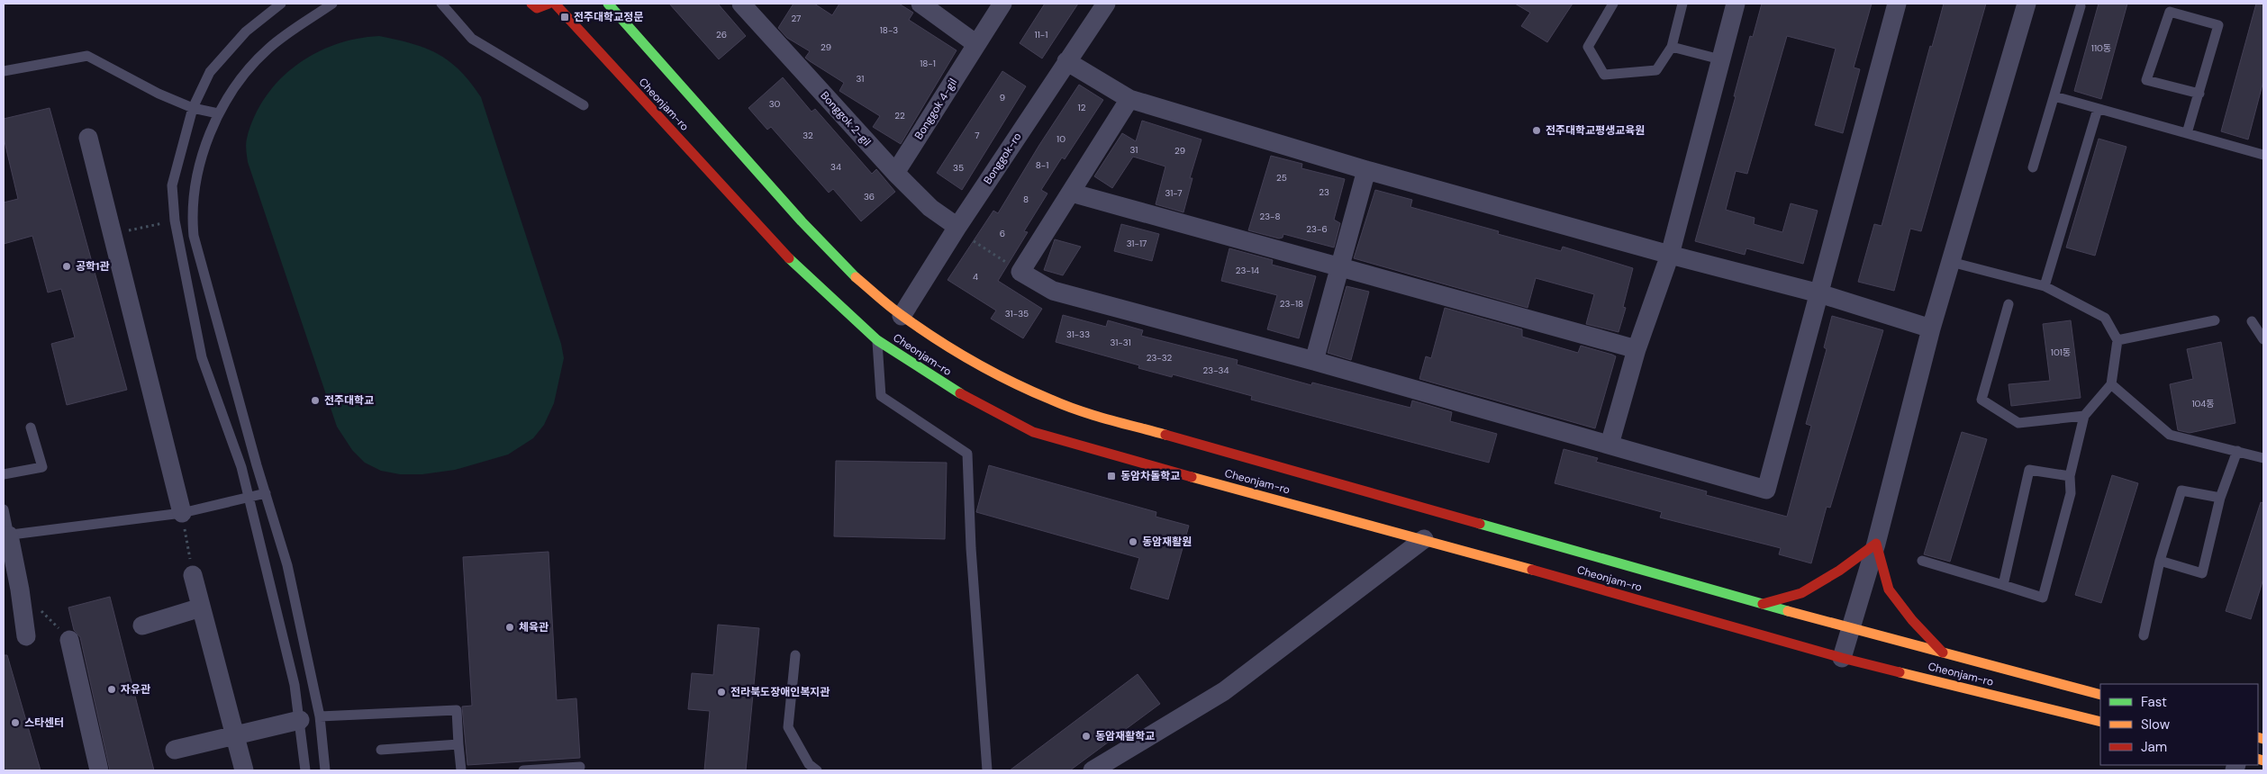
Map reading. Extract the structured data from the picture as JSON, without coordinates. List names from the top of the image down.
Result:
{
  "streets": {
    "street": [
      "Cheonjam-ro",
      "Bonggok 4-gil",
      "Bonggok 2-gil",
      "Bonggok-ro"
    ]
  },
  "crossings": [
    ["Cheonjam-ro", "Bonggok-ro"],
    ["Bonggok 4-gil", "Bonggok 2-gil"],
    ["Bonggok 2-gil", "Bonggok-ro"]
  ],
  "places": {
    "transit": ["전주대학교정문", "동암차돌학교"],
    "other": [
      "전주대학교평생교육원",
      "공학1관",
      "전주대학교",
      "동암재활원",
      "체육관",
      "자유관",
      "전라북도장애인복지관",
      "스타센터",
      "동암재활학교"
    ]
  },
  "house_numbers": [
    "27",
    "18-3",
    "26",
    "11-1",
    "29",
    "110동",
    "18-1",
    "31",
    "9",
    "30",
    "12",
    "22",
    "32",
    "7",
    "10",
    "31",
    "29",
    "8-1",
    "34",
    "35",
    "25",
    "23",
    "31-7",
    "36",
    "8",
    "23-8",
    "23-6",
    "6",
    "31-17",
    "23-14",
    "4",
    "23-18",
    "31-35",
    "31-33",
    "31-31",
    "101동",
    "23-32",
    "23-34",
    "104동"
  ],
  "legend": ["Fast", "Slow", "Jam"]
}
